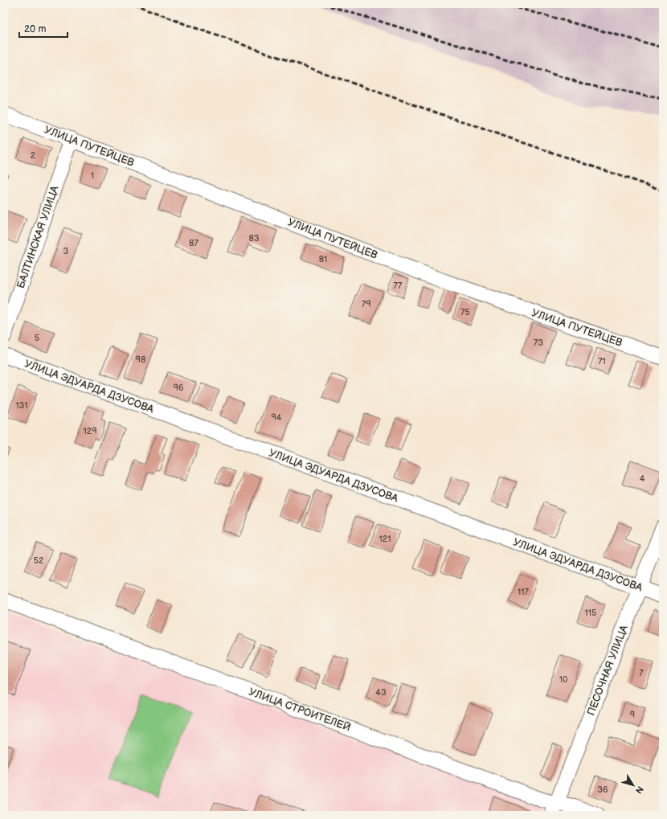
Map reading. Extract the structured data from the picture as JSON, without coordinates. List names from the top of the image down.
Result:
{
  "streets": {
    "street": [
      "УЛИЦА ПУТЕЙЦЕВ",
      "БАЛТИНСКАЯ УЛИЦА",
      "УЛИЦА ЭДУАРДА ДЗУСОВА",
      "ПЕСОЧНАЯ УЛИЦА",
      "УЛИЦА СТРОИТЕЛЕЙ"
    ]
  },
  "crossings": [
    ["УЛИЦА ПУТЕЙЦЕВ", "БАЛТИНСКАЯ УЛИЦА"],
    ["УЛИЦА ЭДУАРДА ДЗУСОВА", "ПЕСОЧНАЯ УЛИЦА"],
    ["ПЕСОЧНАЯ УЛИЦА", "УЛИЦА СТРОИТЕЛЕЙ"]
  ],
  "house_numbers": [
    "2",
    "1",
    "83",
    "87",
    "3",
    "81",
    "77",
    "79",
    "75",
    "5",
    "73",
    "98",
    "71",
    "96",
    "131",
    "94",
    "129",
    "4",
    "121",
    "52",
    "117",
    "115",
    "7",
    "10",
    "43",
    "9",
    "36"
  ],
  "scale_bar": "20 m",
  "north": "bottom right"
}
